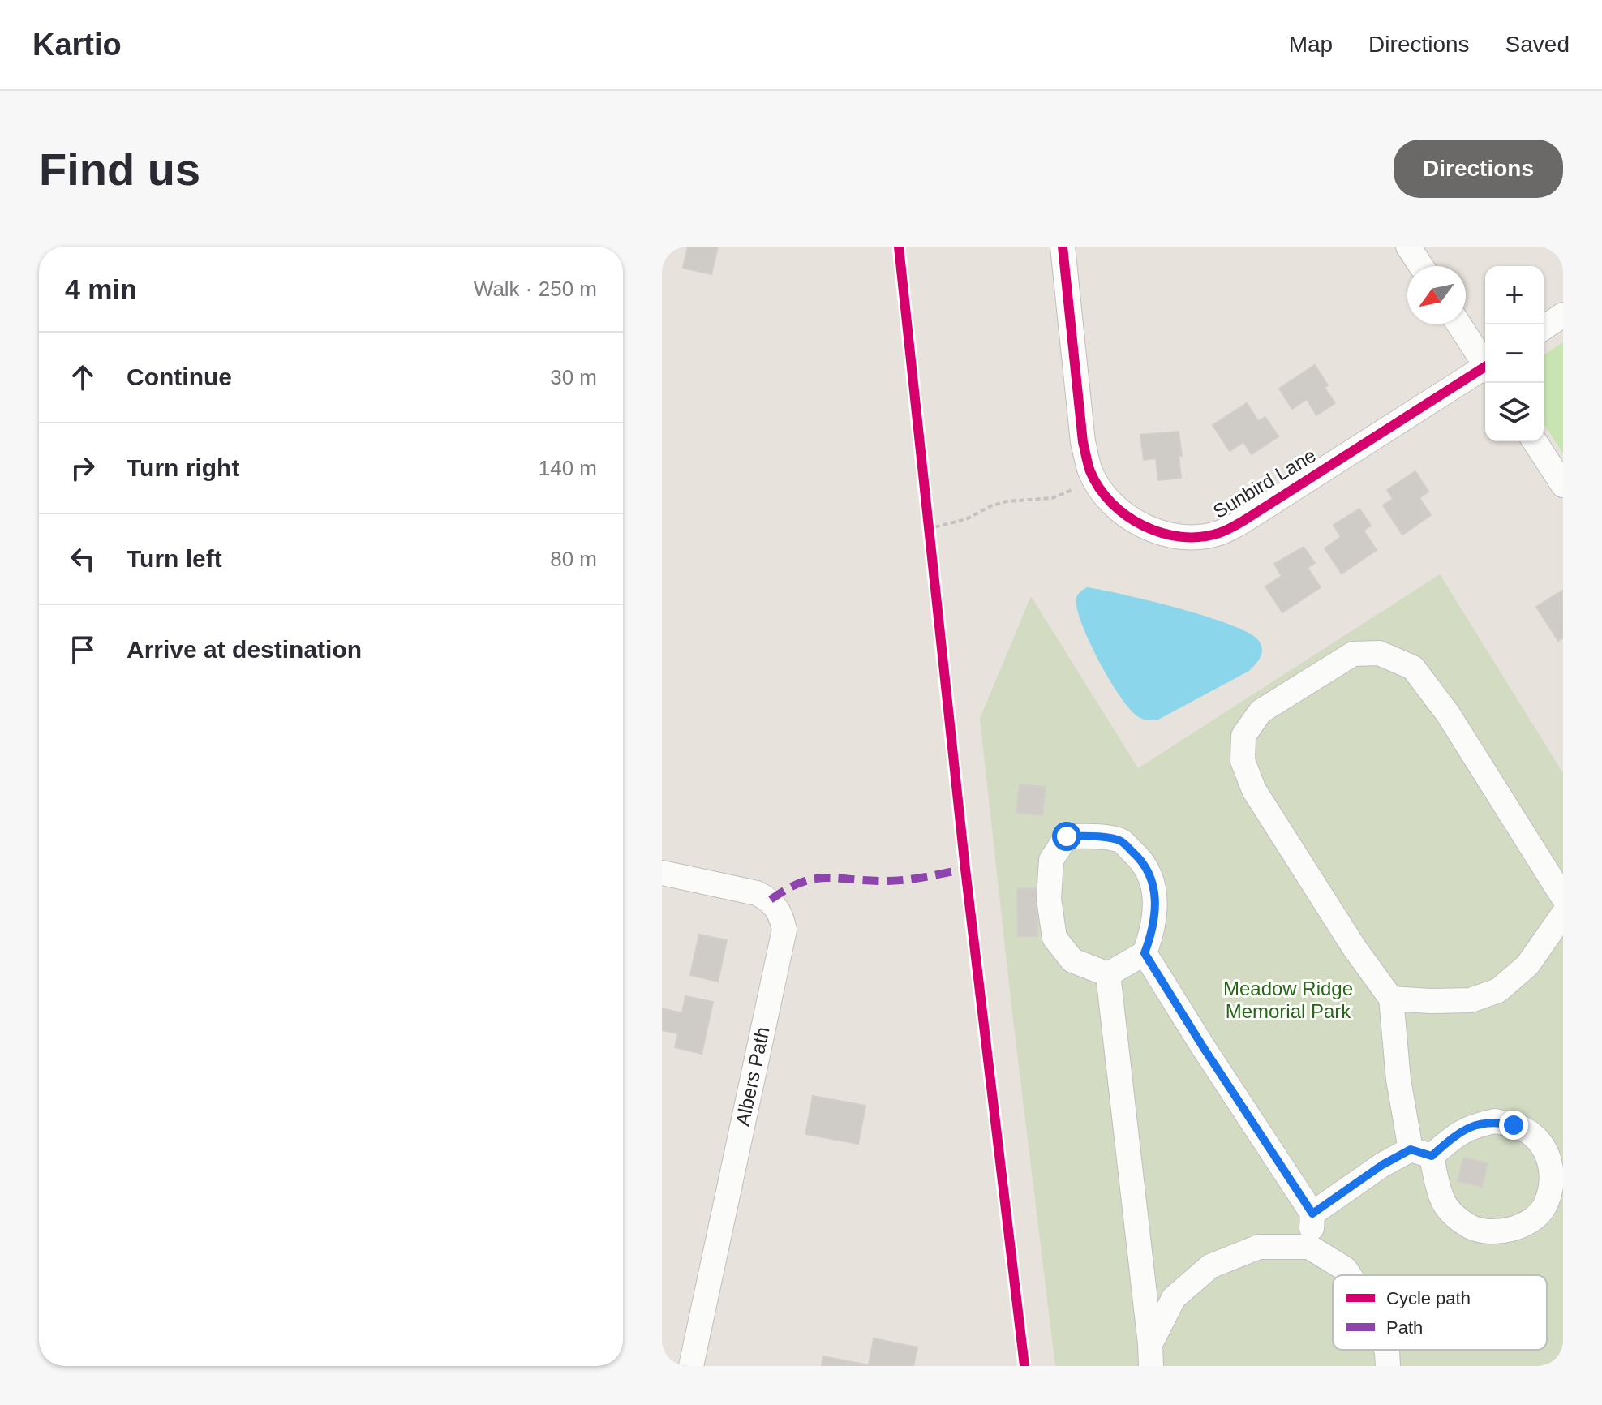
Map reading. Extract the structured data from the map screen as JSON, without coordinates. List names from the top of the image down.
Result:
{
  "streets": {
    "street": ["Sunbird Lane", "Albers Path"]
  },
  "parks": ["Meadow Ridge Memorial Park"],
  "legend": ["Cycle path", "Path"],
  "north": "bottom left",
  "page": {
    "header": "Kartio",
    "nav": ["Map", "Directions", "Saved"],
    "buttons": "Directions",
    "title": "Find us",
    "heading": ["4 min", "Walk · 250 m"],
    "map_buttons": ["+", "−"],
    "list": [
      ["Continue", "30 m"],
      ["Turn right", "140 m"],
      ["Turn left", "80 m"],
      "Arrive at destination"
    ]
  }
}
